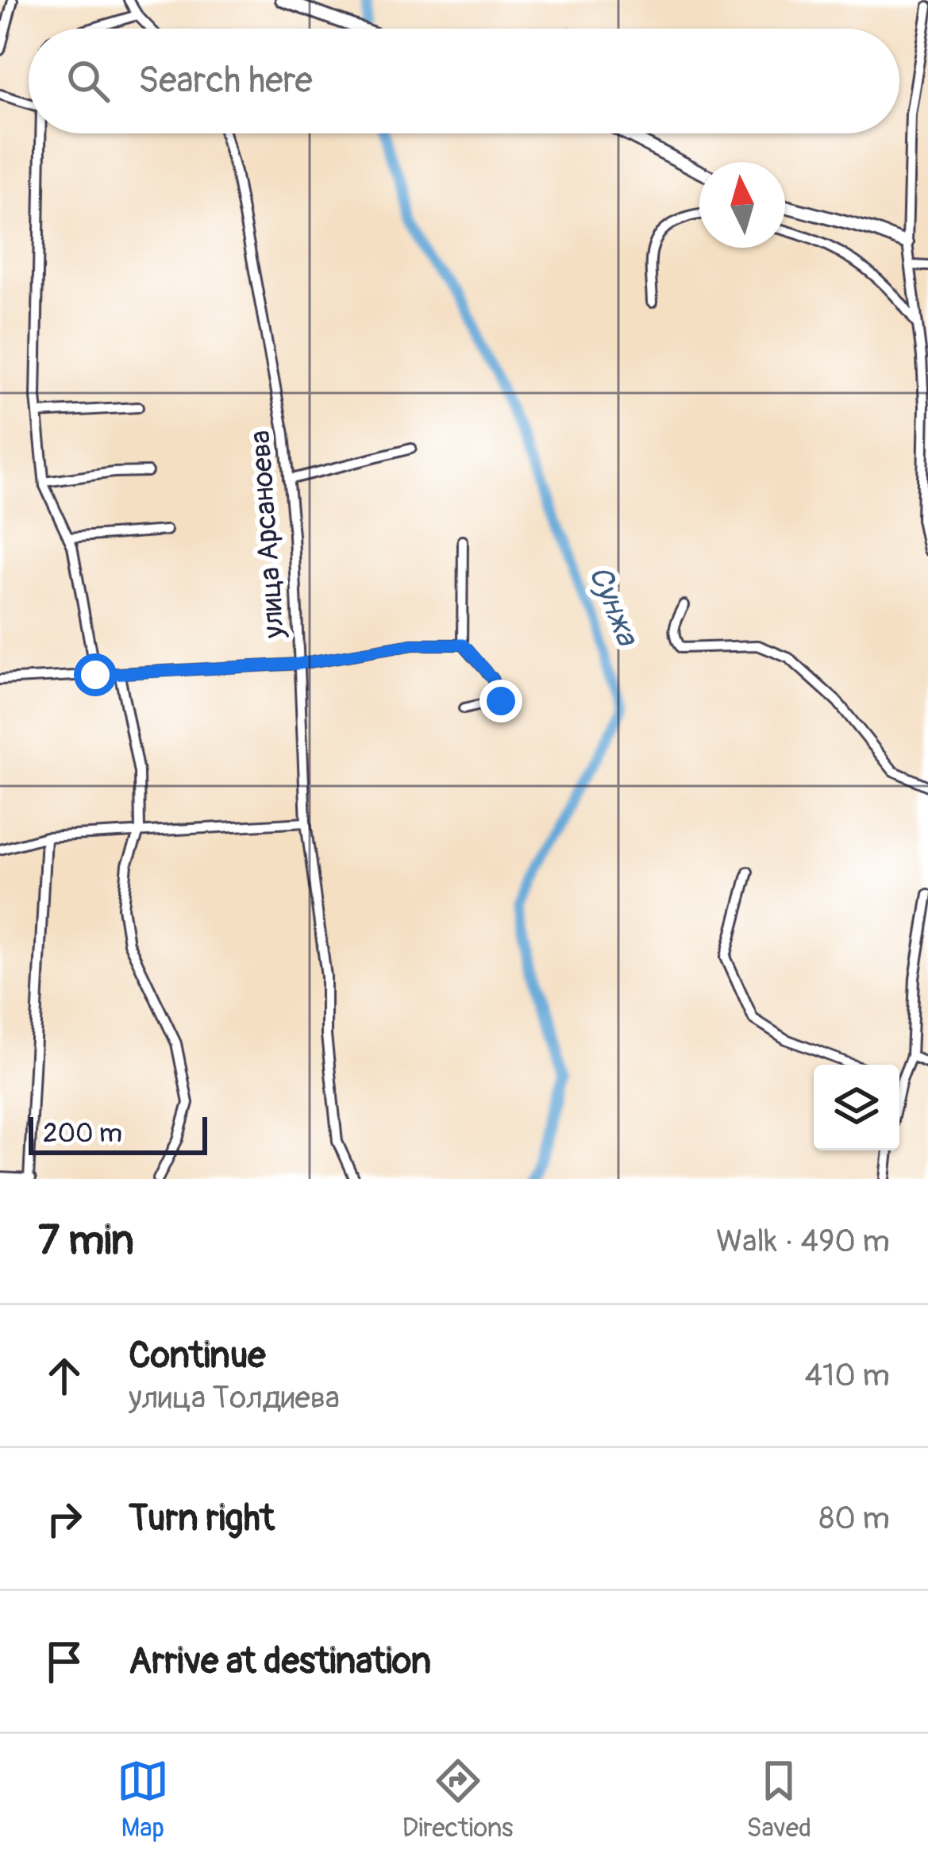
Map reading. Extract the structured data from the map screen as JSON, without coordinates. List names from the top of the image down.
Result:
{
  "streets": {
    "street": ["улица Арсаноева"]
  },
  "water": ["Сунжа"],
  "scale_bar": "200 m",
  "north": "top",
  "page": {
    "search": "Search here",
    "scale": "200 m",
    "heading": ["7 min", "Walk · 490 m"],
    "list": [
      ["Continue", "улица Толдиева", "410 m"],
      ["Turn right", "80 m"],
      "Arrive at destination"
    ],
    "nav": ["Map", "Directions", "Saved"]
  }
}
